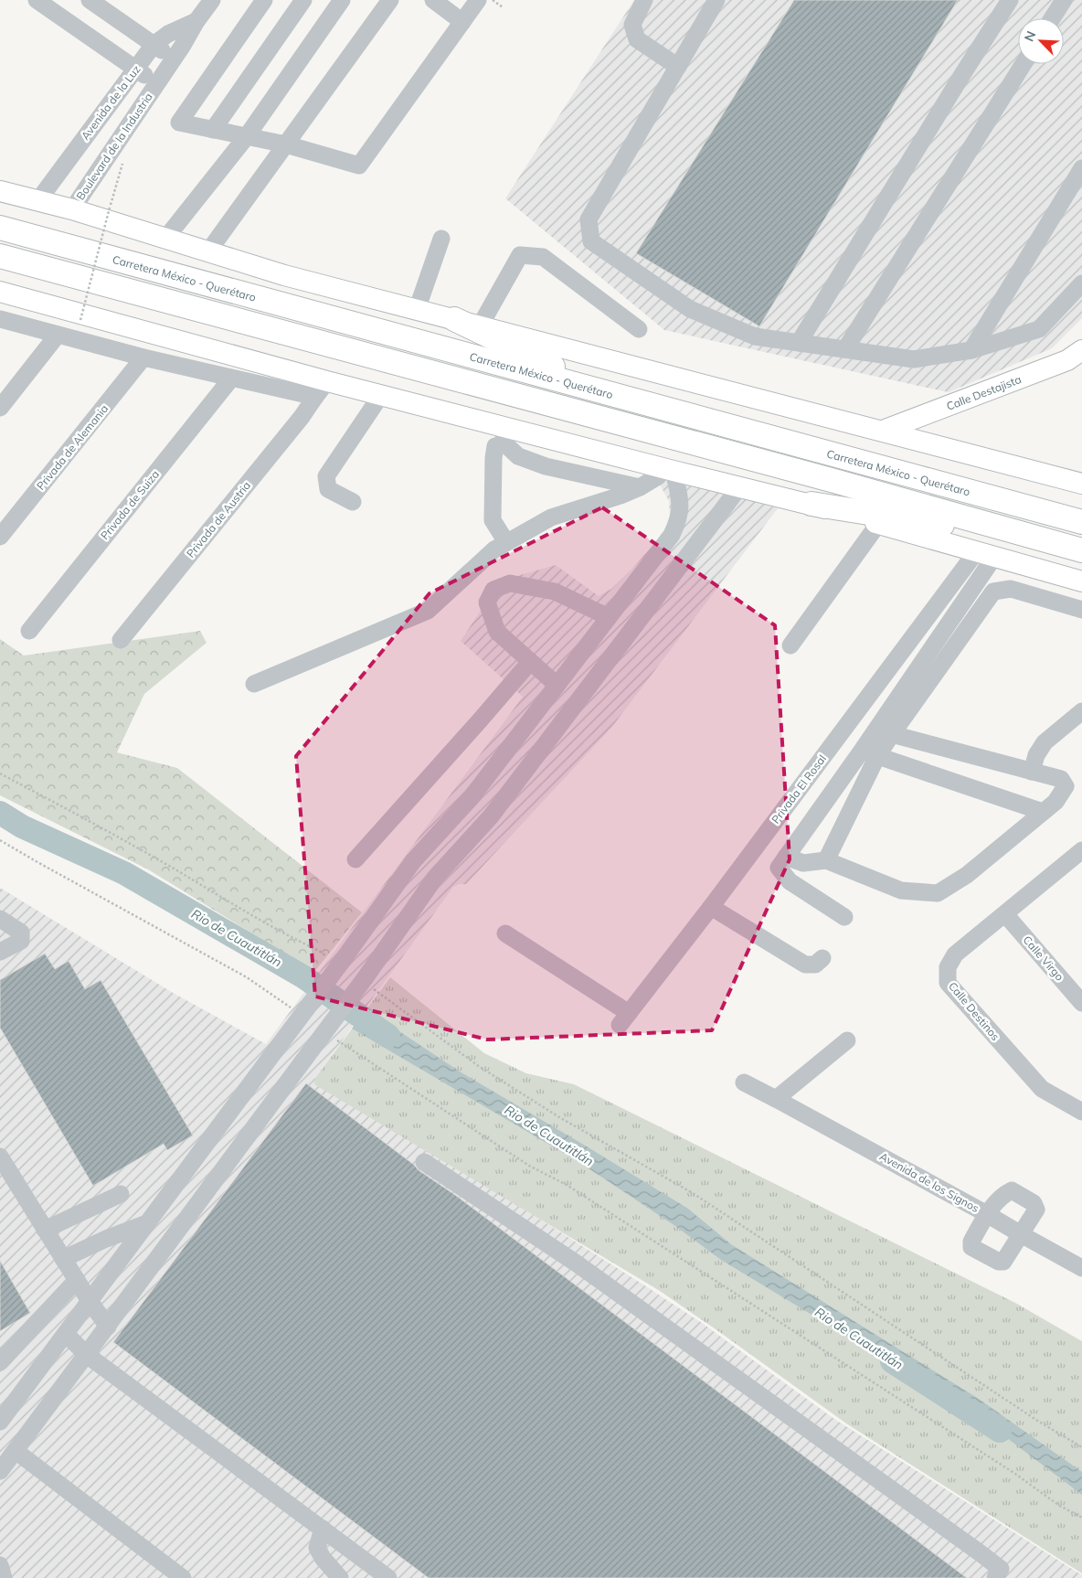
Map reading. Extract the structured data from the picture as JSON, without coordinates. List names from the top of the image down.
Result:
{
  "streets": {
    "highway": ["Carretera México - Querétaro"],
    "main road": ["Calle Destajista"],
    "street": [
      "Avenida de la Luz",
      "Boulevard de la Industria",
      "Privada de Alemania",
      "Privada de Suiza",
      "Privada de Austria",
      "Privada El Rosal",
      "Calle Virgo",
      "Calle Destinos",
      "Avenida de los Signos"
    ]
  },
  "crossings": [
    ["Avenida de la Luz", "Boulevard de la Industria"],
    ["Calle Virgo", "Calle Destinos"]
  ],
  "water": ["Rio de Cuautitlán"],
  "north": "top left"
}
